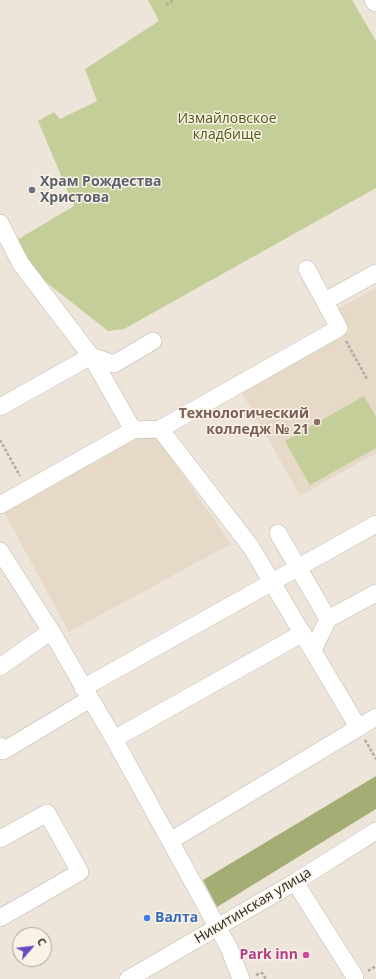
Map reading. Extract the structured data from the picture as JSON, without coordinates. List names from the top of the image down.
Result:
{
  "streets": {
    "street": ["Никитинская улица"]
  },
  "parks": ["Измайловское кладбище"],
  "places": [
    "Храм Рождества Христова",
    "Технологический колледж № 21",
    "Валта",
    "Park inn"
  ],
  "north": "top right"
}
